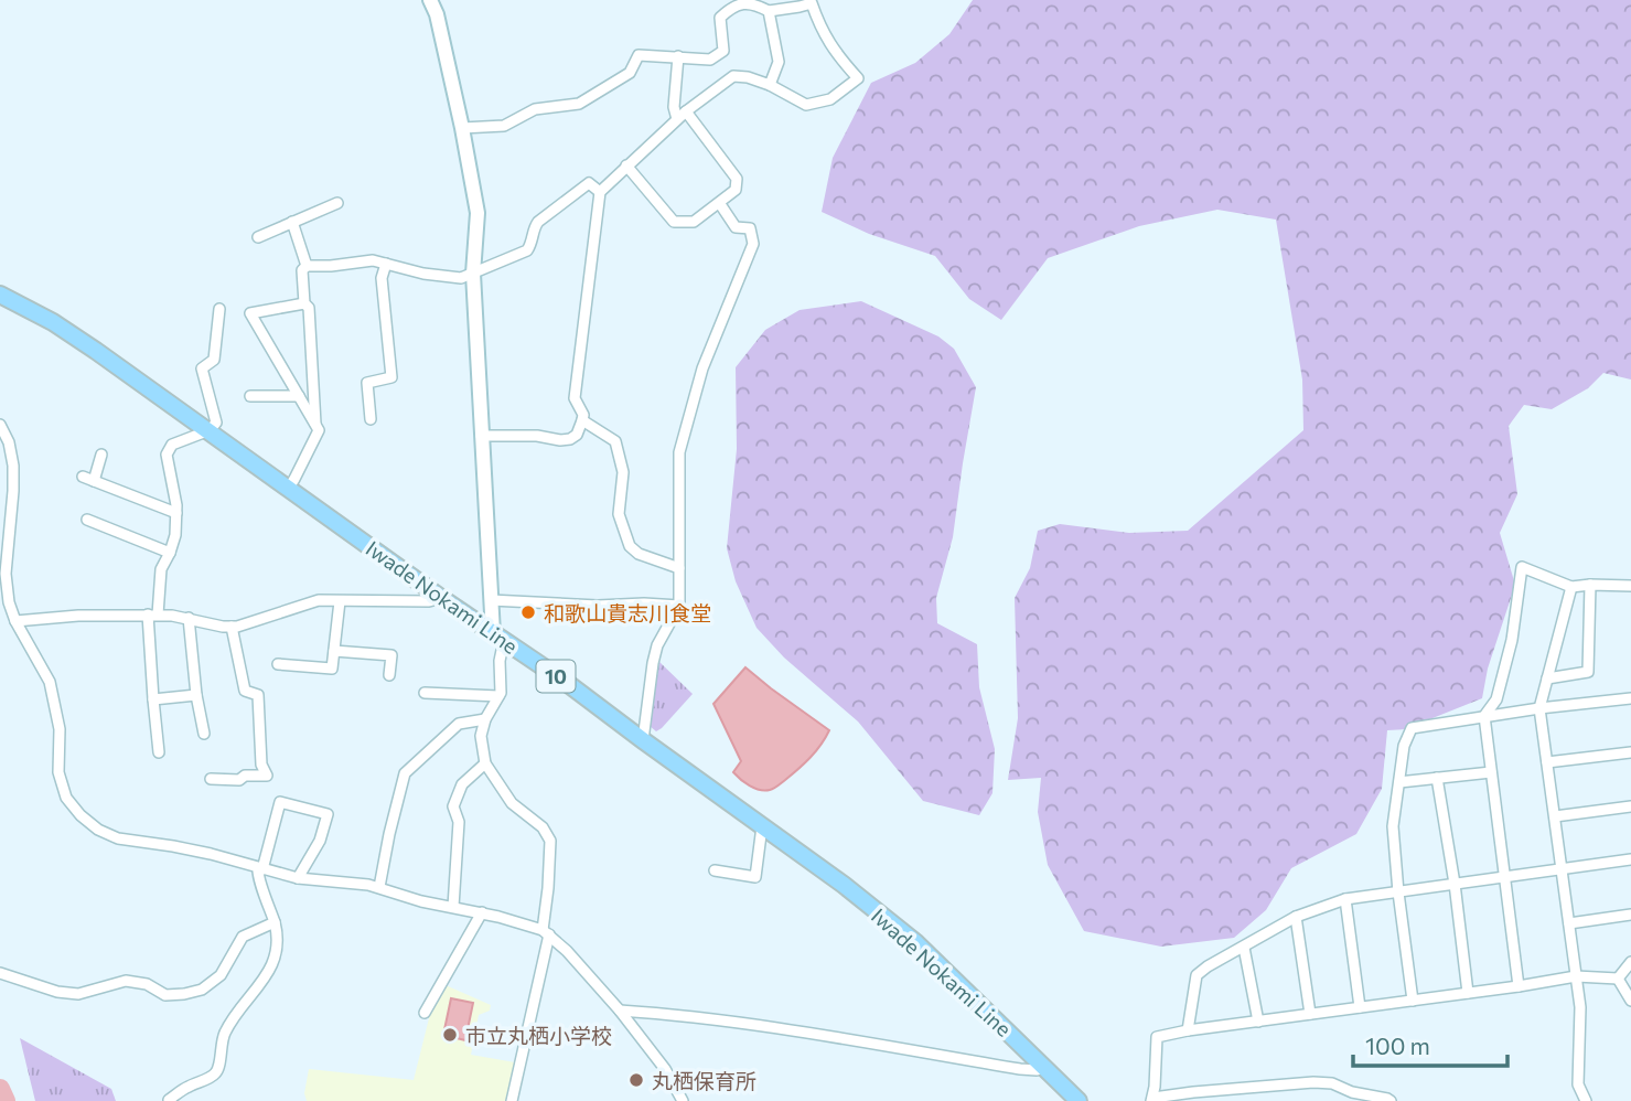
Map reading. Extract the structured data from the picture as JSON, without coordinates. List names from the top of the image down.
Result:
{
  "streets": {
    "main road": ["Iwade Nokami Line", "10"]
  },
  "places": ["和歌山貴志川食堂", "市立丸栖小学校", "丸栖保育所"],
  "scale_bar": "100 m"
}
